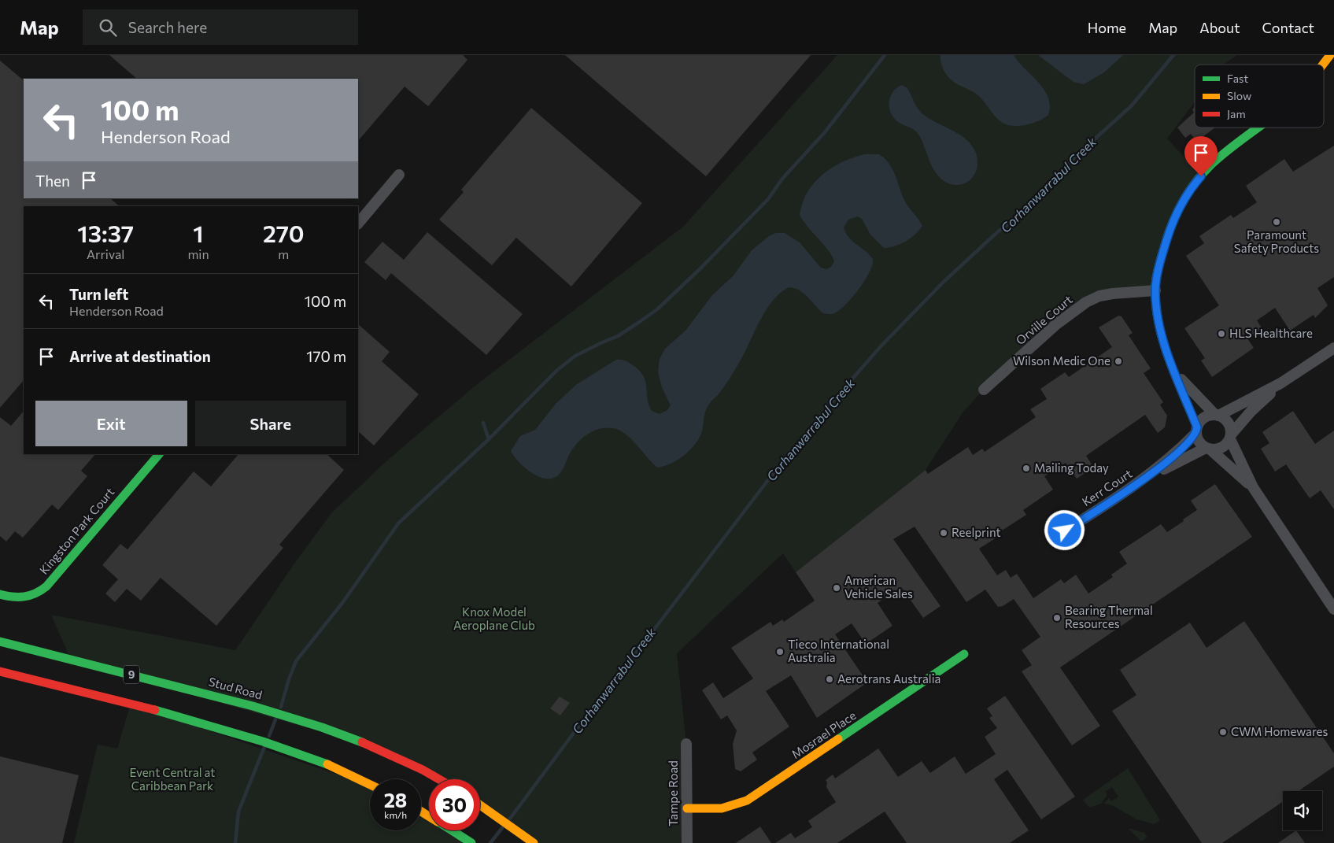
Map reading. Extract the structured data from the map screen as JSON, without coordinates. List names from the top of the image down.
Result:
{
  "streets": {
    "main road": [
      "Kingston Park Court",
      "9",
      "Stud Road",
      "Mosrael Place"
    ],
    "street": ["Orville Court", "Kerr Court", "Tampe Road"]
  },
  "crossings": [
    ["Mosrael Place", "Tampe Road"]
  ],
  "water": ["Corhanwarrabul Creek"],
  "parks": ["Knox Model Aeroplane Club", "Event Central at Caribbean Park"],
  "places": [
    "Paramount Safety Products",
    "HLS Healthcare",
    "Wilson Medic One",
    "Mailing Today",
    "Reelprint",
    "American Vehicle Sales",
    "Bearing Thermal Resources",
    "Tieco International Australia",
    "Aerotrans Australia",
    "CWM Homewares"
  ],
  "legend": ["Fast", "Slow", "Jam"],
  "page": {
    "header": "Map",
    "search": "Search here",
    "nav": [
      "Home",
      "Map",
      "About",
      "Contact"
    ],
    "turn": ["100 m", "Henderson Road"],
    "then": "Then",
    "eta": [
      "13:37",
      "Arrival",
      "1",
      "min",
      "270",
      "m"
    ],
    "list": [
      {
        "name": "Turn left",
        "note": "Henderson Road",
        "value": "100 m"
      },
      {
        "name": "Arrive at destination",
        "value": "170 m"
      }
    ],
    "buttons": ["Exit", "Share"],
    "speed": "28 km/h",
    "limit": "30"
  }
}
